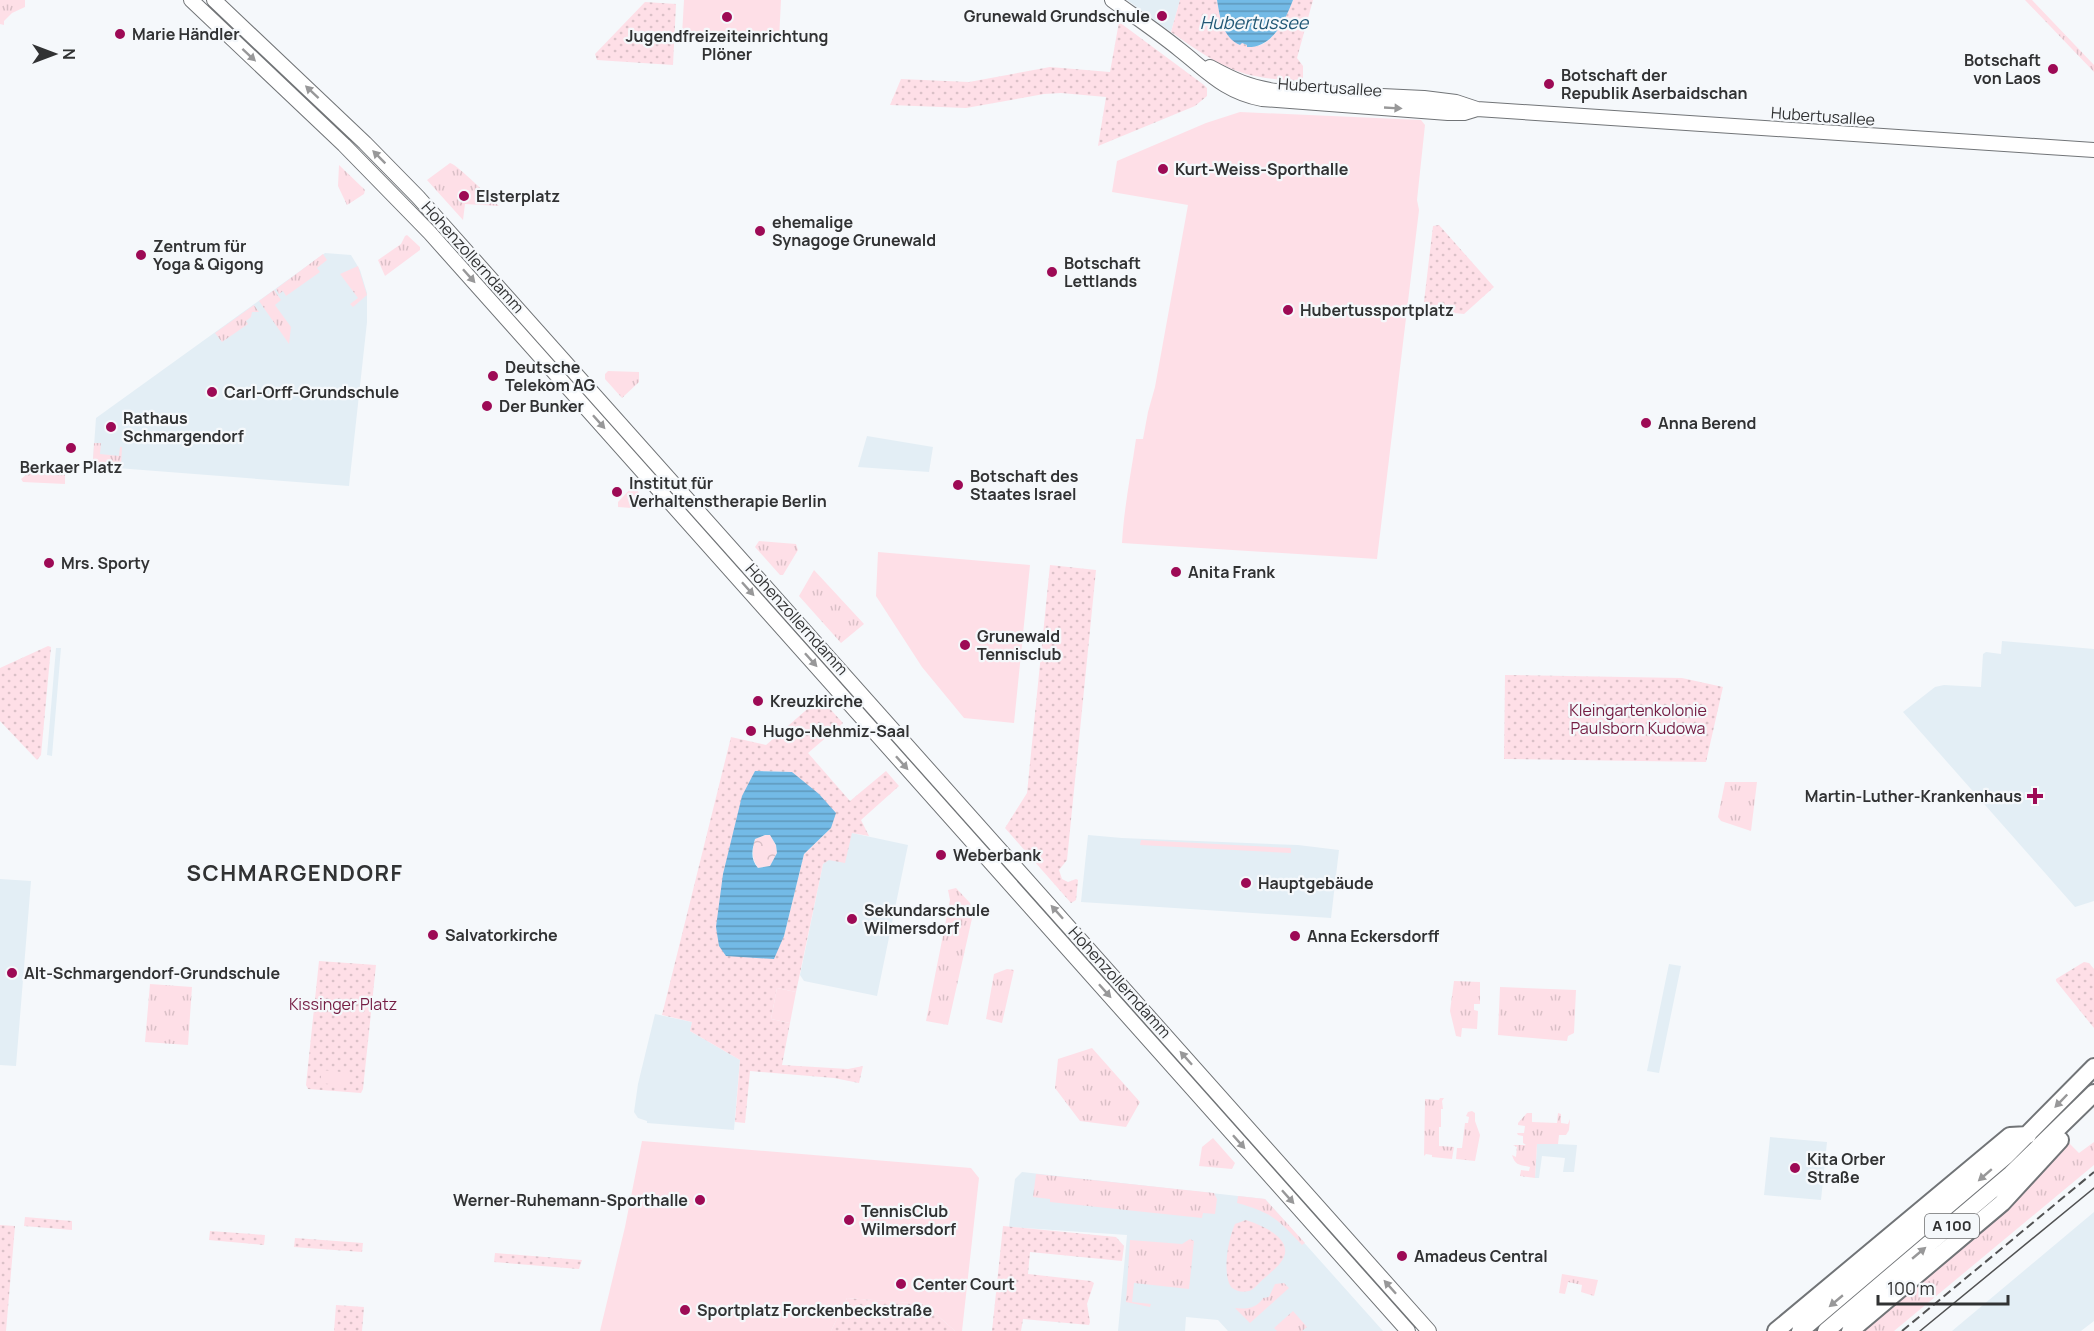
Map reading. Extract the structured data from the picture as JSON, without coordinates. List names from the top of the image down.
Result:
{
  "streets": {
    "highway": ["A 100"],
    "main road": ["Hubertusallee", "Hohenzollerndamm"]
  },
  "districts": ["SCHMARGENDORF"],
  "water": ["Hubertussee"],
  "parks": ["Kleingartenkolonie Paulsborn Kudowa", "Kissinger Platz"],
  "places": {
    "other": [
      "Grunewald Grundschule",
      "Jugendfreizeiteinrichtung Plöner",
      "Marie Händler",
      "Botschaft von Laos",
      "Botschaft der Republik Aserbaidschan",
      "Kurt-Weiss-Sporthalle",
      "Elsterplatz",
      "ehemalige Synagoge Grunewald",
      "Zentrum für Yoga & Qigong",
      "Botschaft Lettlands",
      "Hubertussportplatz",
      "Deutsche Telekom AG",
      "Carl-Orff-Grundschule",
      "Der Bunker",
      "Anna Berend",
      "Rathaus Schmargendorf",
      "Berkaer Platz",
      "Botschaft des Staates Israel",
      "Institut für Verhaltenstherapie Berlin",
      "Mrs. Sporty",
      "Anita Frank",
      "Grunewald Tennisclub",
      "Kreuzkirche",
      "Hugo-Nehmiz-Saal",
      "Weberbank",
      "Hauptgebäude",
      "Sekundarschule Wilmersdorf",
      "Salvatorkirche",
      "Anna Eckersdorff",
      "Alt-Schmargendorf-Grundschule",
      "Kita Orber Straße",
      "Werner-Ruhemann-Sporthalle",
      "TennisClub Wilmersdorf",
      "Amadeus Central",
      "Center Court",
      "Sportplatz Forckenbeckstraße"
    ],
    "health": ["Martin-Luther-Krankenhaus"]
  },
  "scale_bar": "100 m",
  "north": "right"
}
